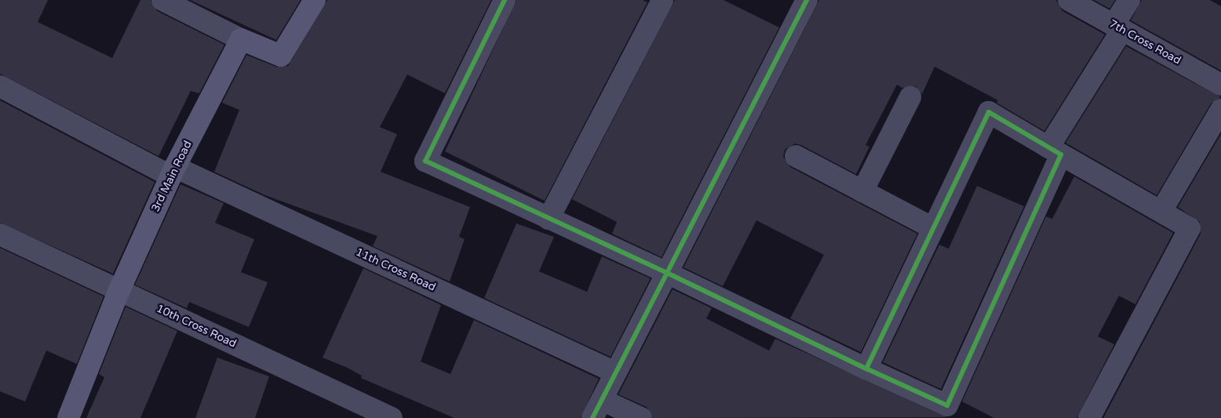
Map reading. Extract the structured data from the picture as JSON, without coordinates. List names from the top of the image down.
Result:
{
  "streets": {
    "street": [
      "7th Cross Road",
      "3rd Main Road",
      "11th Cross Road",
      "10th Cross Road"
    ]
  },
  "crossings": [
    ["3rd Main Road", "11th Cross Road"],
    ["3rd Main Road", "10th Cross Road"]
  ]
}
